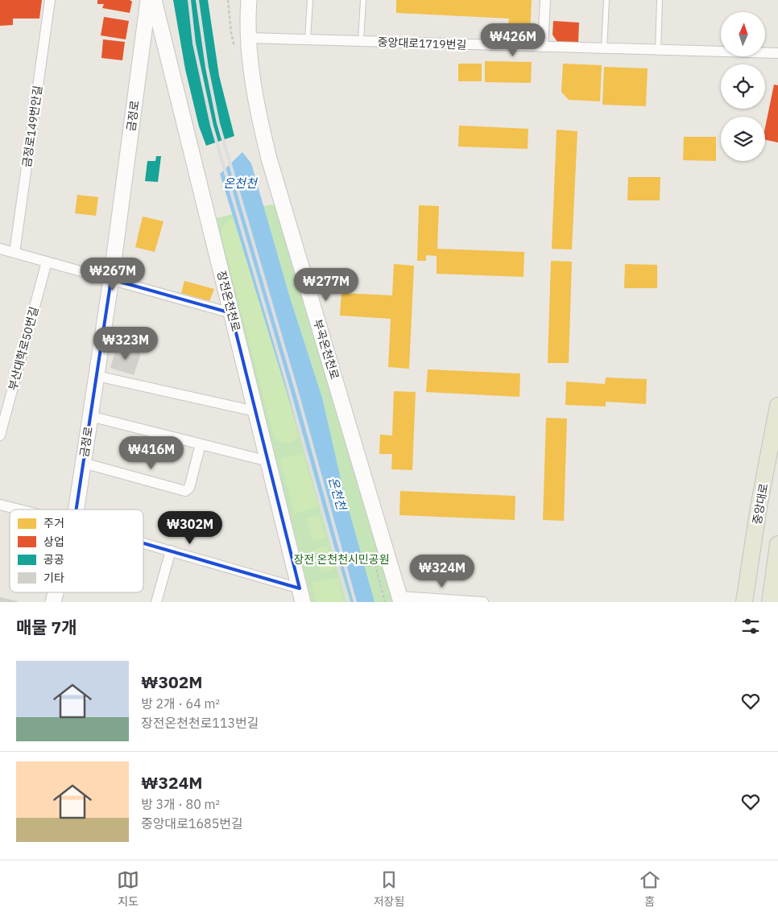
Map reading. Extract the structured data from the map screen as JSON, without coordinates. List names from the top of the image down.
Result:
{
  "streets": {
    "main road": [
      "금정로",
      "장전온천천로",
      "부곡온천천로",
      "중앙대로"
    ],
    "street": ["중앙대로1719번길", "금정로149번안길", "부산대학로50번길"]
  },
  "crossings": [
    ["중앙대로1719번길", "부곡온천천로"]
  ],
  "water": ["온천천"],
  "parks": ["장전 온천천시민공원"],
  "legend": [
    "주거",
    "상업",
    "공공",
    "기타"
  ],
  "north": "top",
  "page": {
    "price": [
      "₩426M",
      "₩267M",
      "₩277M",
      "₩323M",
      "₩416M",
      "₩302M",
      "₩324M"
    ],
    "heading": "매물 7개",
    "list": [
      {
        "name": "₩302M",
        "note": "방 2개 · 64 m² · 장전온천천로113번길"
      },
      {
        "name": "₩324M",
        "note": "방 3개 · 80 m² · 중앙대로1685번길"
      }
    ],
    "tabs": ["지도", "저장됨", "홈"]
  }
}
